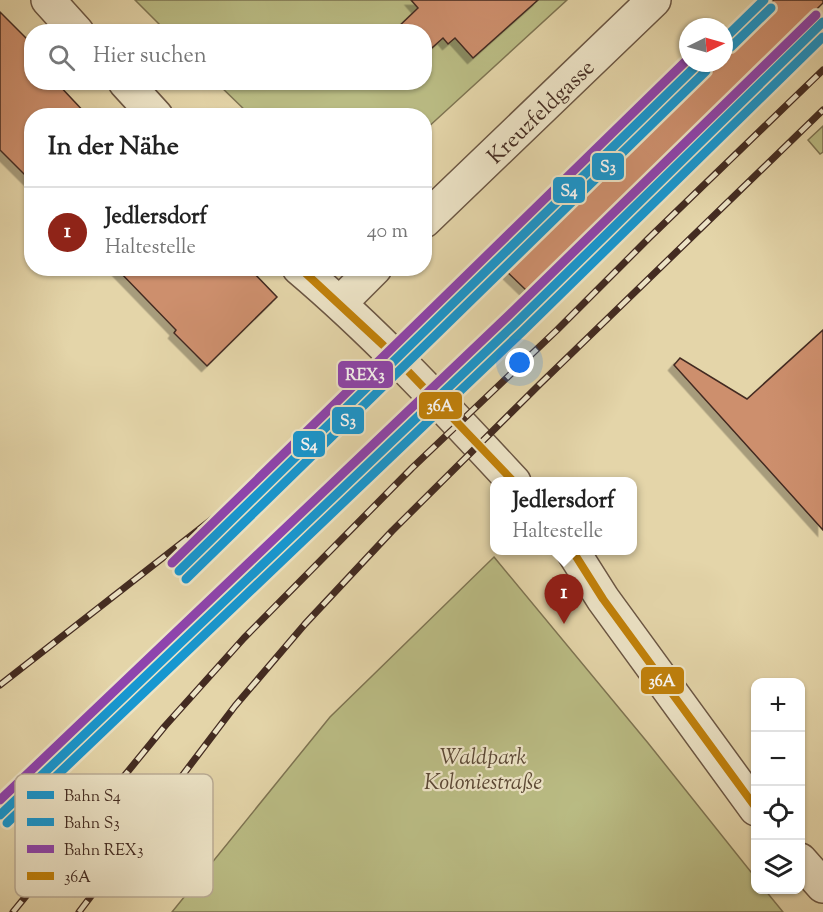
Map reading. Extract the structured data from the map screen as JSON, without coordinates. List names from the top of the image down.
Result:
{
  "streets": {
    "street": ["Kreuzfeldgasse"]
  },
  "parks": ["Waldpark Koloniestraße"],
  "lines": [
    "rail line S4",
    "rail line S3",
    "rail line REX3",
    "transit line 36A"
  ],
  "legend": [
    "Bahn S4",
    "Bahn S3",
    "Bahn REX3",
    "36A"
  ],
  "north": "right",
  "page": {
    "search": "Hier suchen",
    "heading": "In der Nähe",
    "list": [
      {
        "mark": "1",
        "name": "Jedlersdorf",
        "note": "Haltestelle",
        "value": "40 m"
      }
    ],
    "popup": ["Jedlersdorf", "Haltestelle"],
    "pins": "1",
    "map_buttons": ["+", "−"]
  }
}
